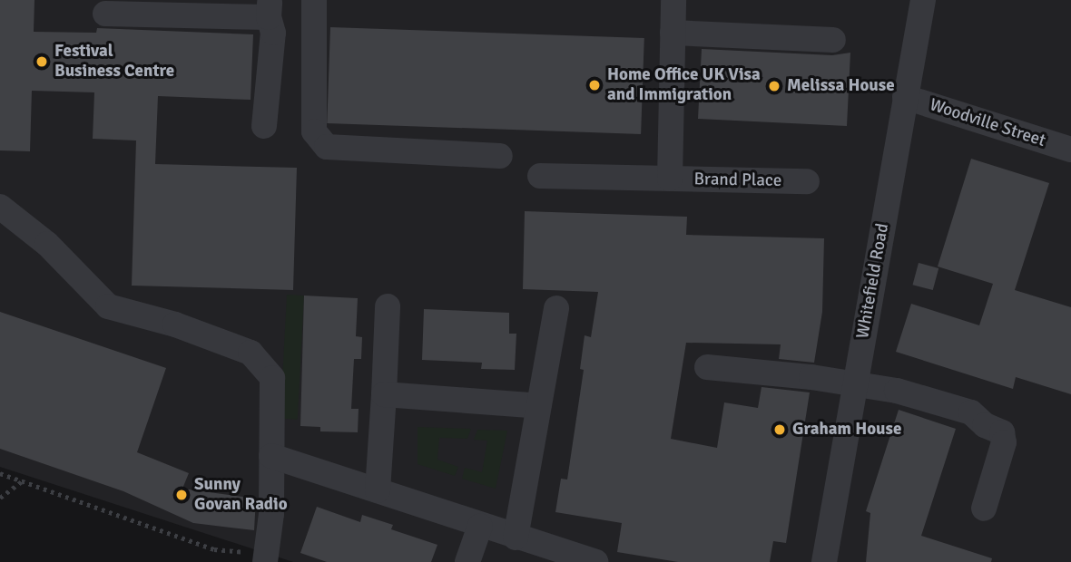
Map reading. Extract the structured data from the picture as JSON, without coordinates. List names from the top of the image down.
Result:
{
  "streets": {
    "street": ["Woodville Street", "Brand Place", "Whitefield Road"]
  },
  "crossings": [
    ["Woodville Street", "Whitefield Road"]
  ],
  "places": [
    "Festival Business Centre",
    "Home Office UK Visa and Immigration",
    "Melissa House",
    "Graham House",
    "Sunny Govan Radio"
  ]
}
